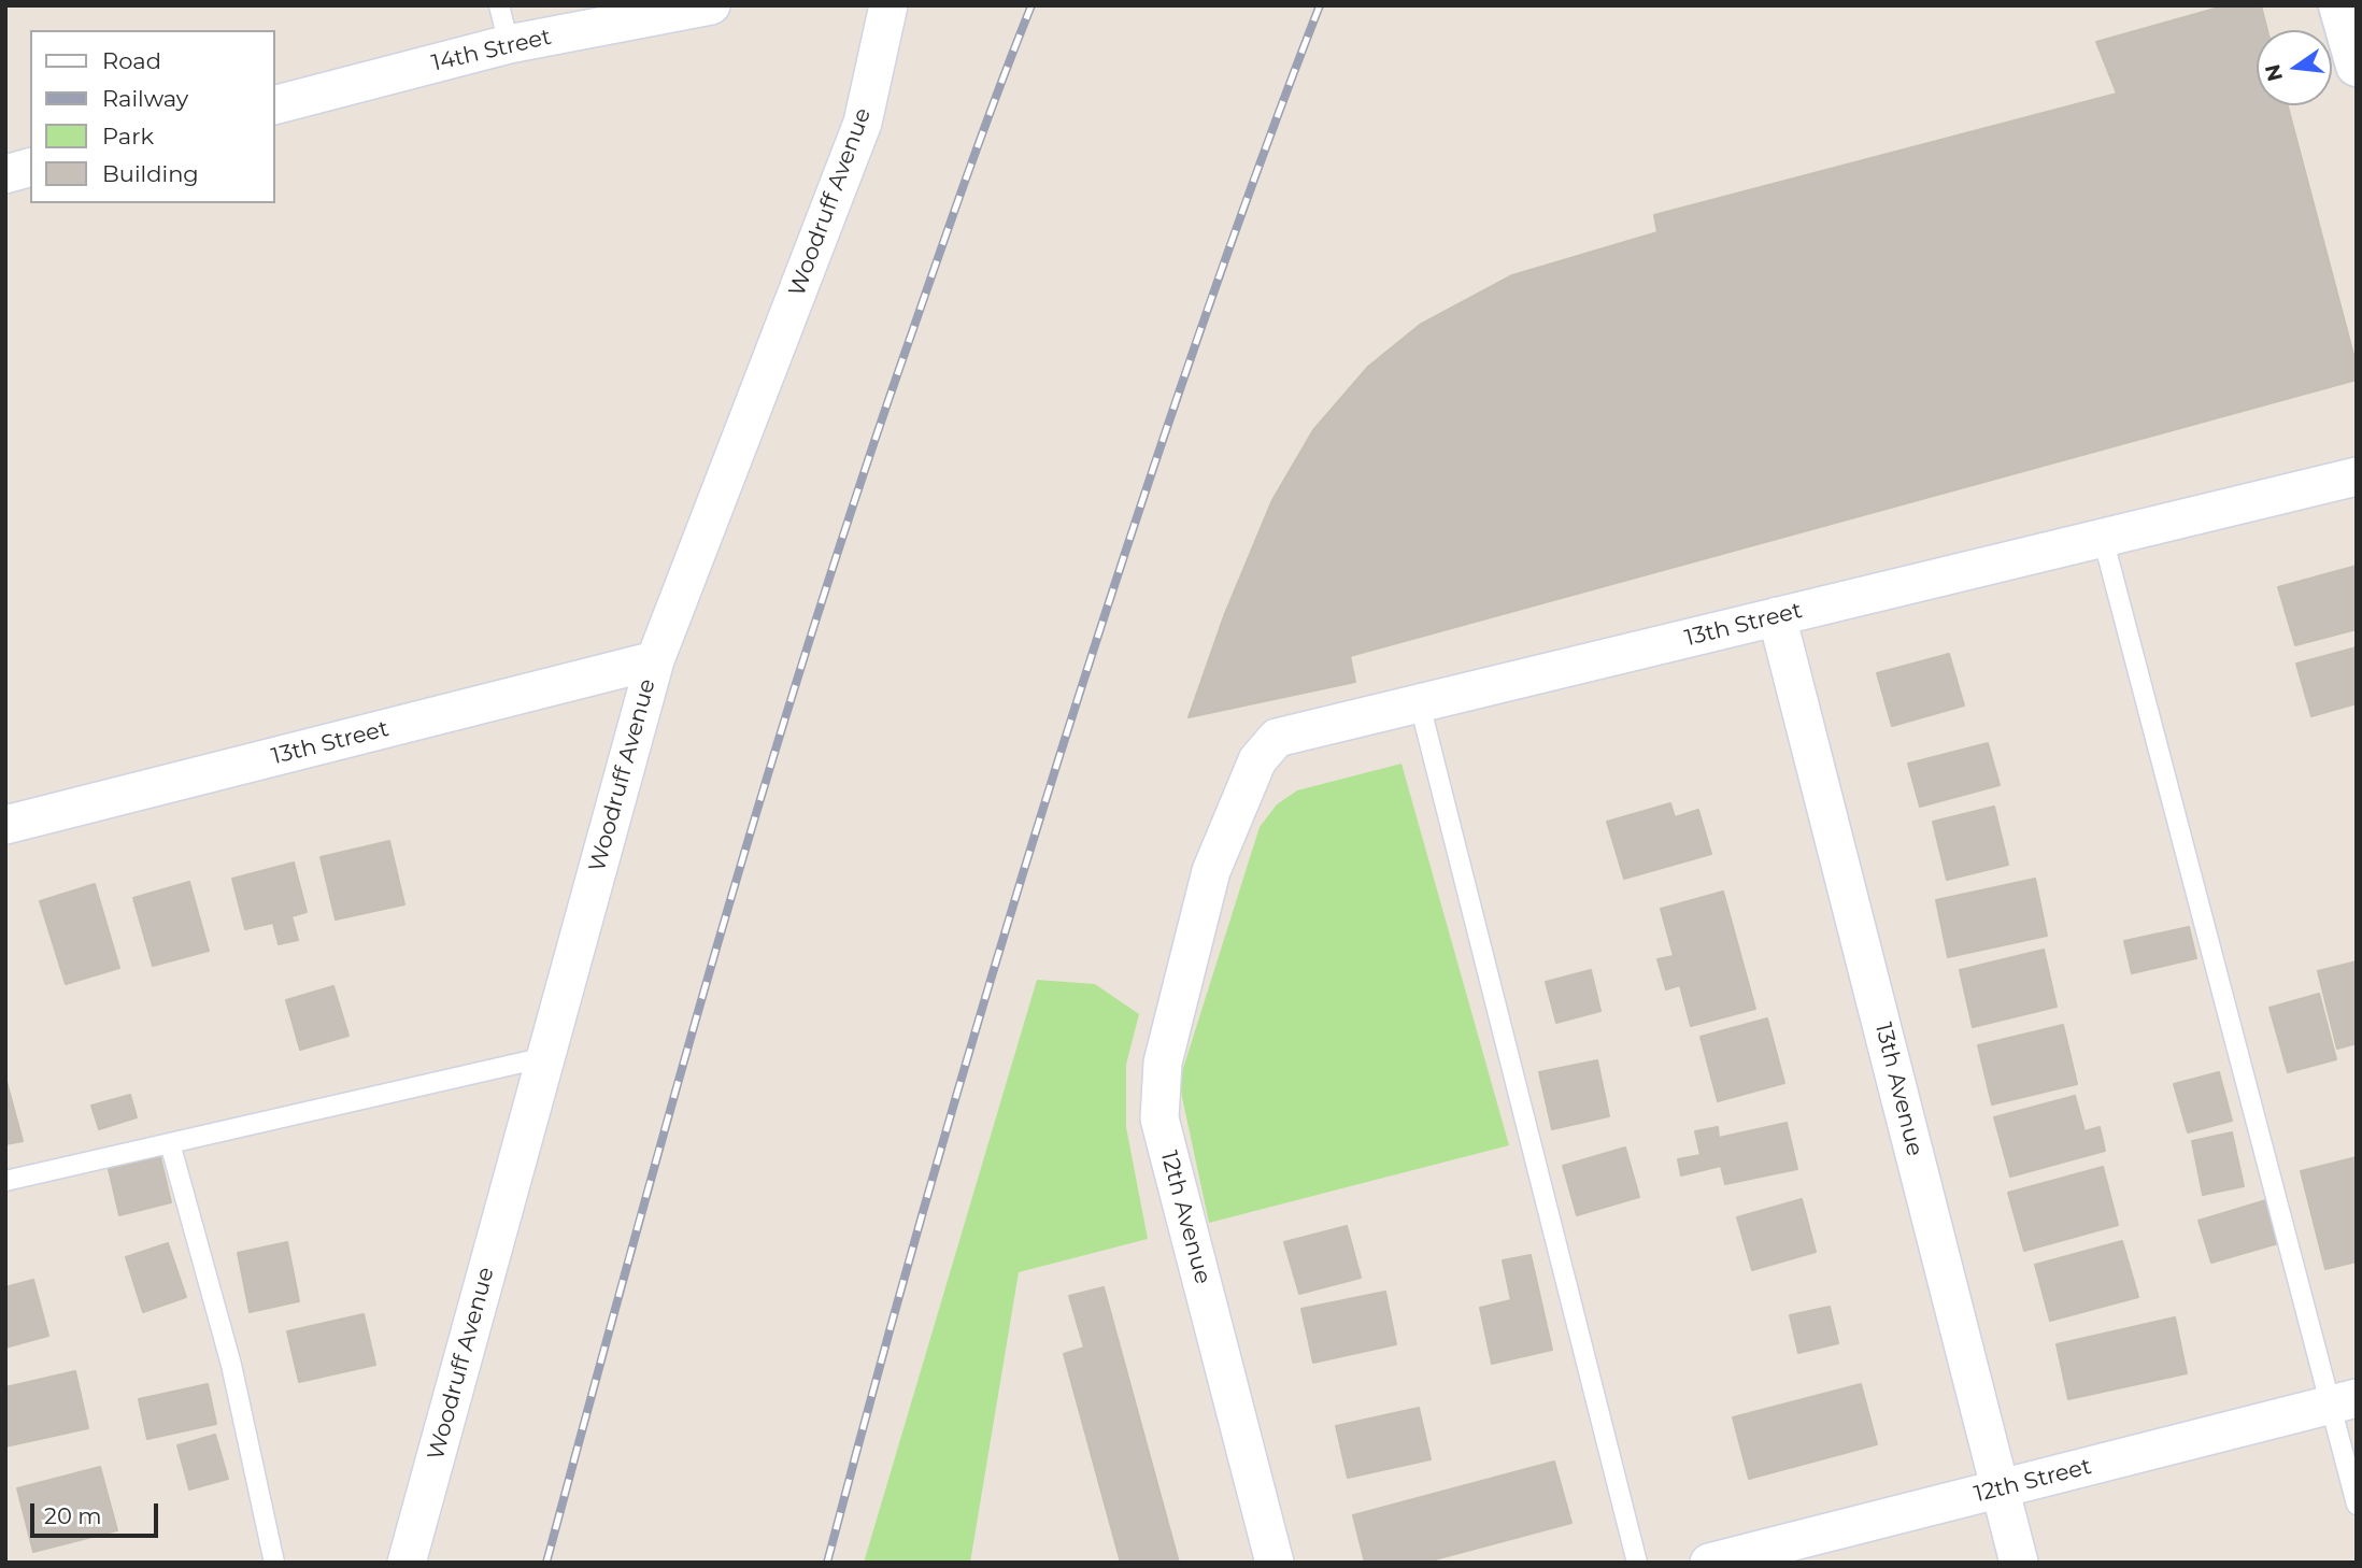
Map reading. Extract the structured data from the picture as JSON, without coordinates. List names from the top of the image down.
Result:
{
  "streets": {
    "street": [
      "14th Street",
      "Woodruff Avenue",
      "13th Street",
      "13th Avenue",
      "12th Avenue",
      "12th Street"
    ]
  },
  "crossings": [
    ["Woodruff Avenue", "13th Street"],
    ["13th Street", "13th Avenue"],
    ["13th Street", "12th Avenue"],
    ["13th Avenue", "12th Street"]
  ],
  "legend": [
    "Road",
    "Railway",
    "Park",
    "Building"
  ],
  "scale_bar": "20 m",
  "north": "left"
}
